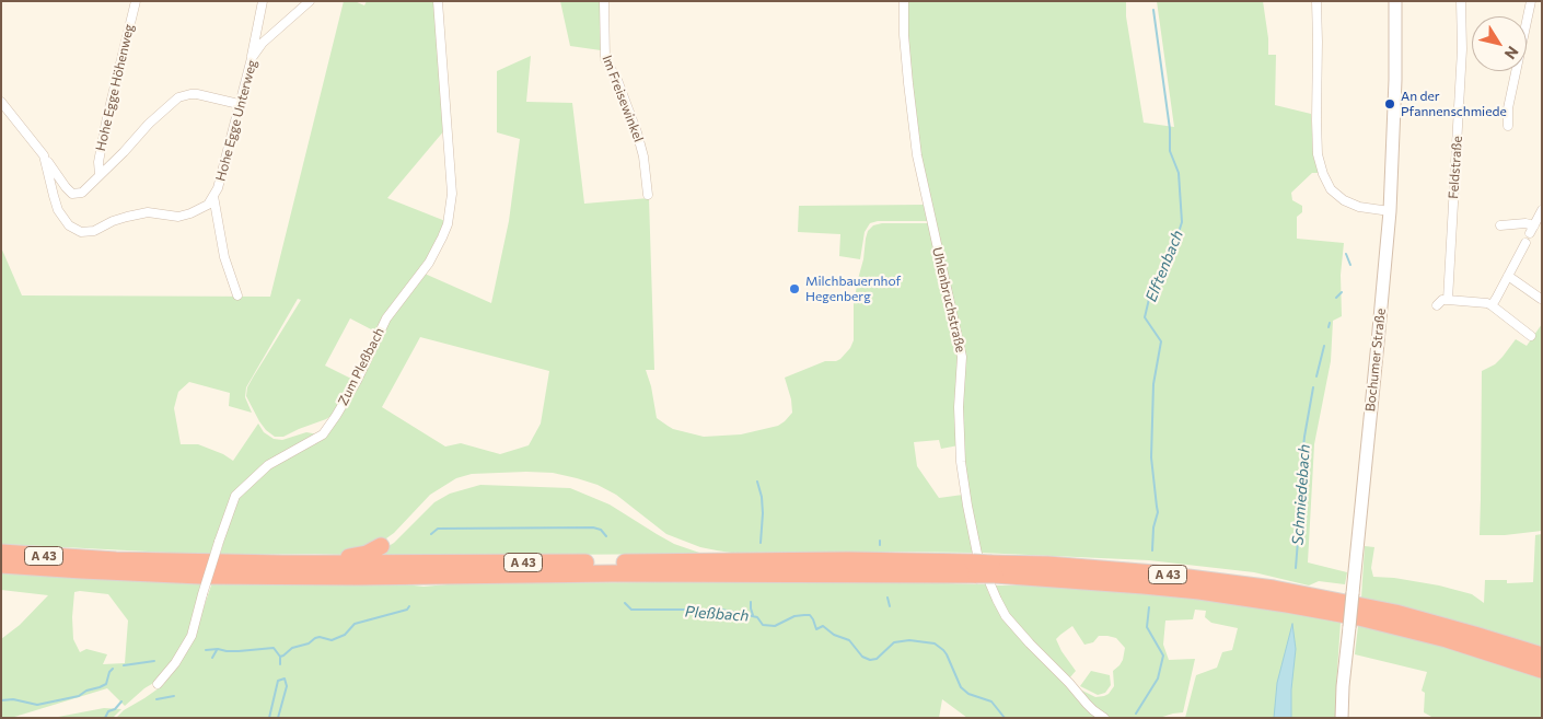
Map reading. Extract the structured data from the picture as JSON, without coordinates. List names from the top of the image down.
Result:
{
  "streets": {
    "highway": ["A 43"],
    "main road": ["Bochumer Straße"],
    "street": [
      "Hohe Egge Höhenweg",
      "Im Freisewinkel",
      "Hohe Egge Unterweg",
      "Feldstraße",
      "Uhlenbruchstraße",
      "Zum Pleßbach"
    ]
  },
  "water": ["Elftenbach", "Schmiedebach", "Pleßbach"],
  "places": ["An der Pfannenschmiede", "Milchbauernhof Hegenberg"],
  "north": "bottom right"
}
